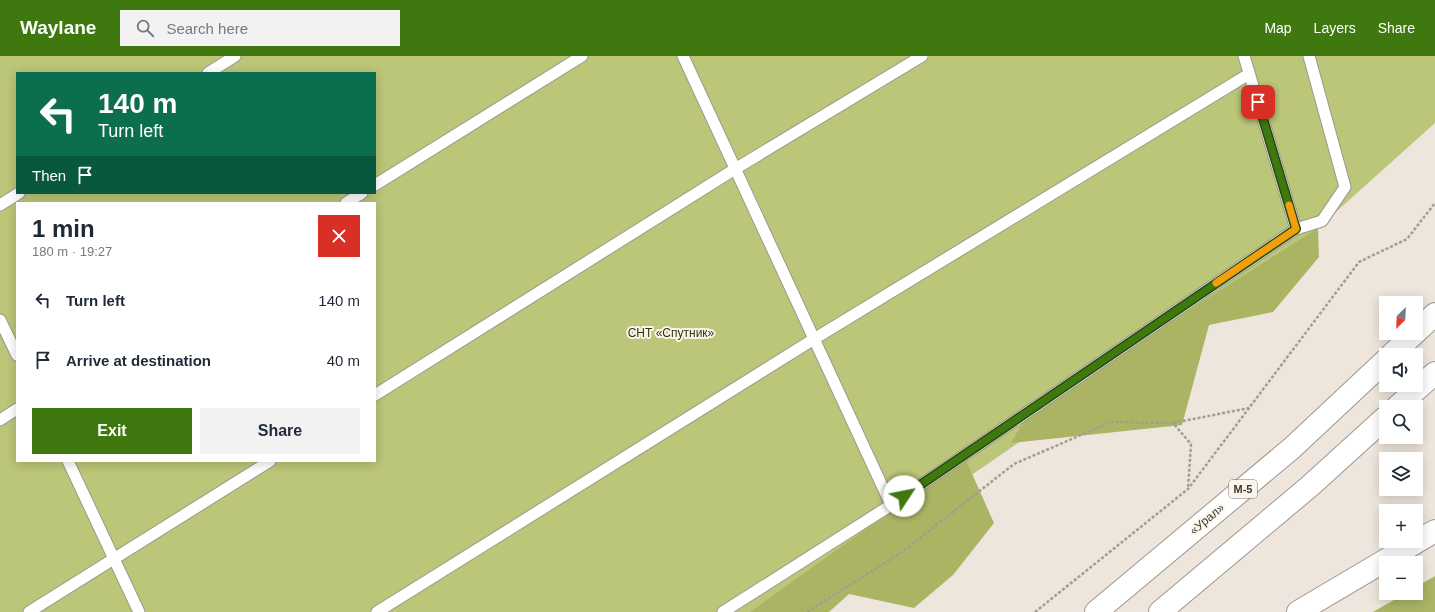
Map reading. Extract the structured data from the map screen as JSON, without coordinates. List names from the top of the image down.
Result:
{
  "streets": {
    "main road": ["М-5", "«Урал»"]
  },
  "parks": ["СНТ «Спутник»"],
  "north": "bottom left",
  "page": {
    "header": "Waylane",
    "search": "Search here",
    "nav": ["Map", "Layers", "Share"],
    "turn": ["140 m", "Turn left"],
    "then": "Then",
    "heading": ["1 min", "180 m · 19:27"],
    "list": [
      {
        "name": "Turn left",
        "value": "140 m"
      },
      {
        "name": "Arrive at destination",
        "value": "40 m"
      }
    ],
    "map_buttons": ["+", "−"],
    "buttons": ["Exit", "Share"]
  }
}
